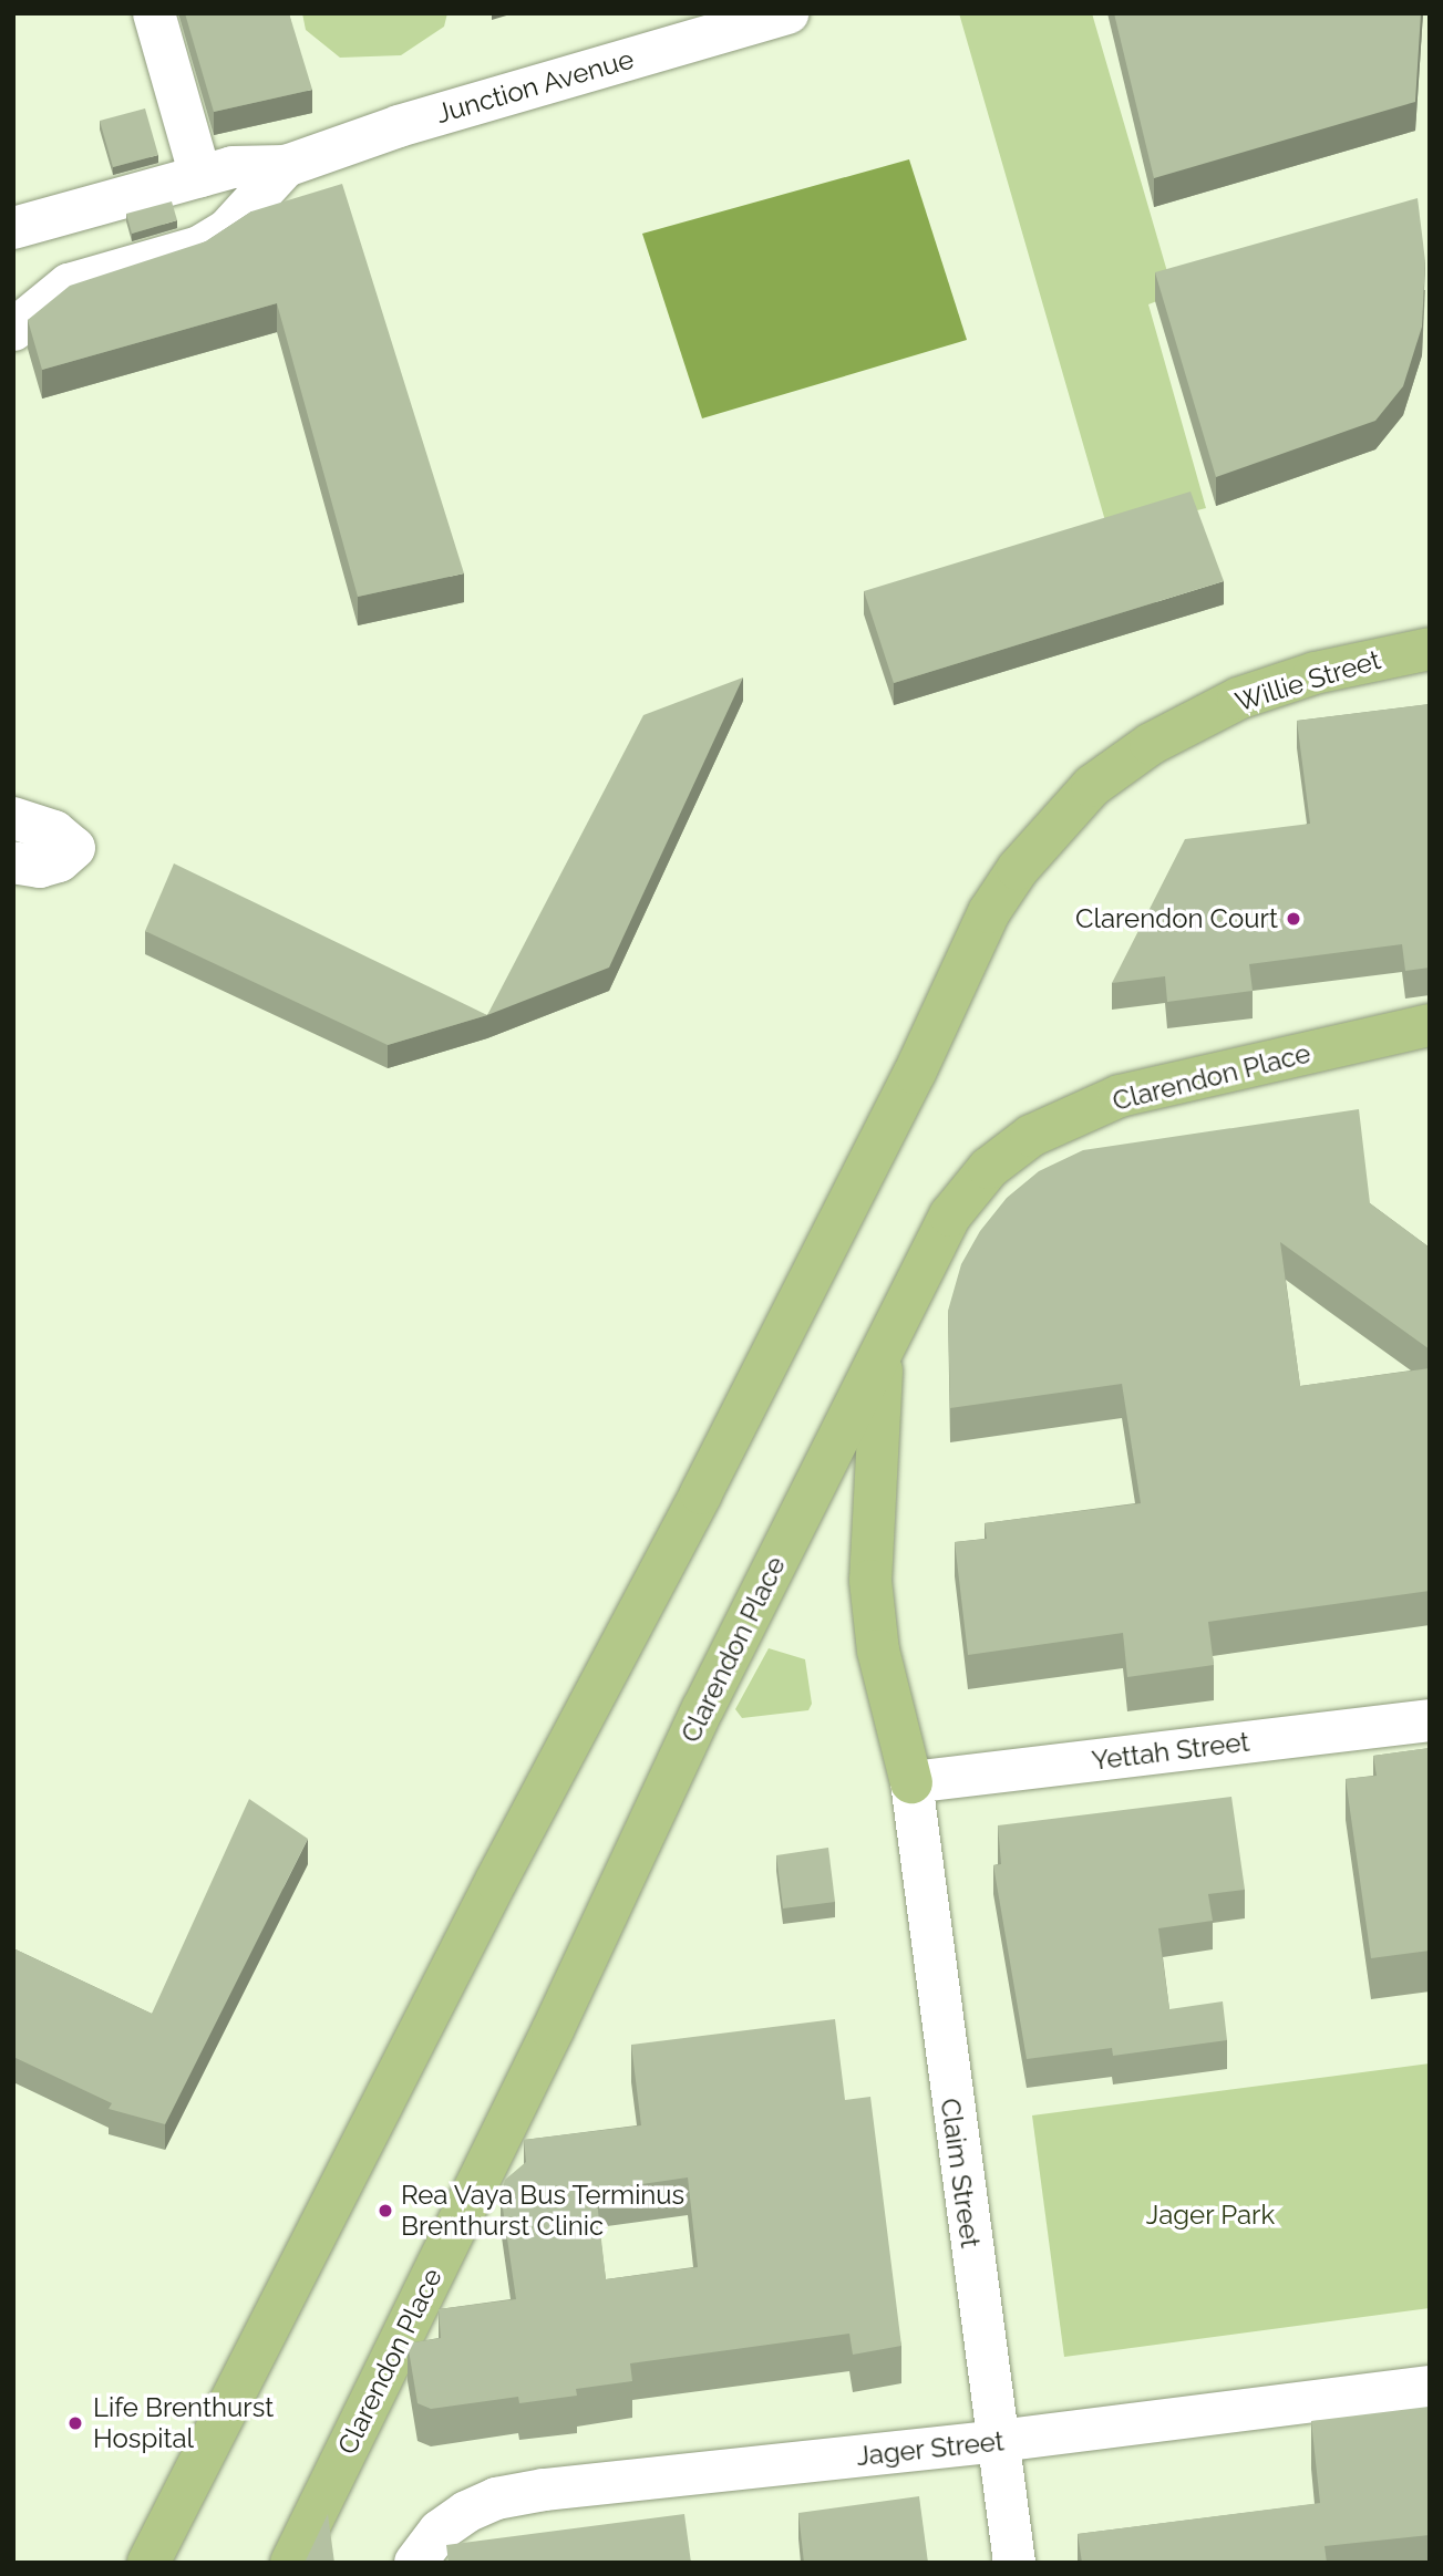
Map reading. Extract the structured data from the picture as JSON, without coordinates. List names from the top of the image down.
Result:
{
  "streets": {
    "main road": ["Willie Street", "Clarendon Place"],
    "street": [
      "Junction Avenue",
      "Yettah Street",
      "Claim Street",
      "Jager Street"
    ]
  },
  "crossings": [
    ["Yettah Street", "Claim Street"],
    ["Claim Street", "Jager Street"]
  ],
  "parks": ["Jager Park"],
  "places": ["Clarendon Court", "Rea Vaya Bus Terminus Brenthurst Clinic", "Life Brenthurst Hospital"]
}
